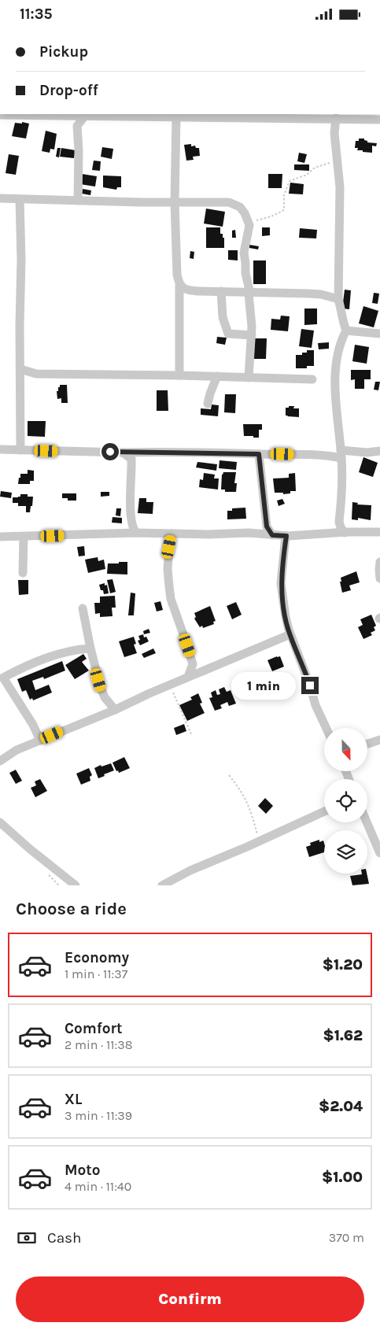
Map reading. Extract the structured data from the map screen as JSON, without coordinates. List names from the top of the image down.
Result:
{
  "north": "bottom",
  "page": {
    "status": "11:35",
    "banner": ["Pickup", "Drop-off"],
    "bubble": "1 min",
    "heading": "Choose a ride",
    "list": [
      {
        "name": "Economy",
        "note": "1 min · 11:37",
        "value": "$1.20"
      },
      {
        "name": "Comfort",
        "note": "2 min · 11:38",
        "value": "$1.62"
      },
      {
        "name": "XL",
        "note": "3 min · 11:39",
        "value": "$2.04"
      },
      {
        "name": "Moto",
        "note": "4 min · 11:40",
        "value": "$1.00"
      }
    ],
    "pay": ["Cash", "370 m"],
    "buttons": "Confirm"
  }
}
